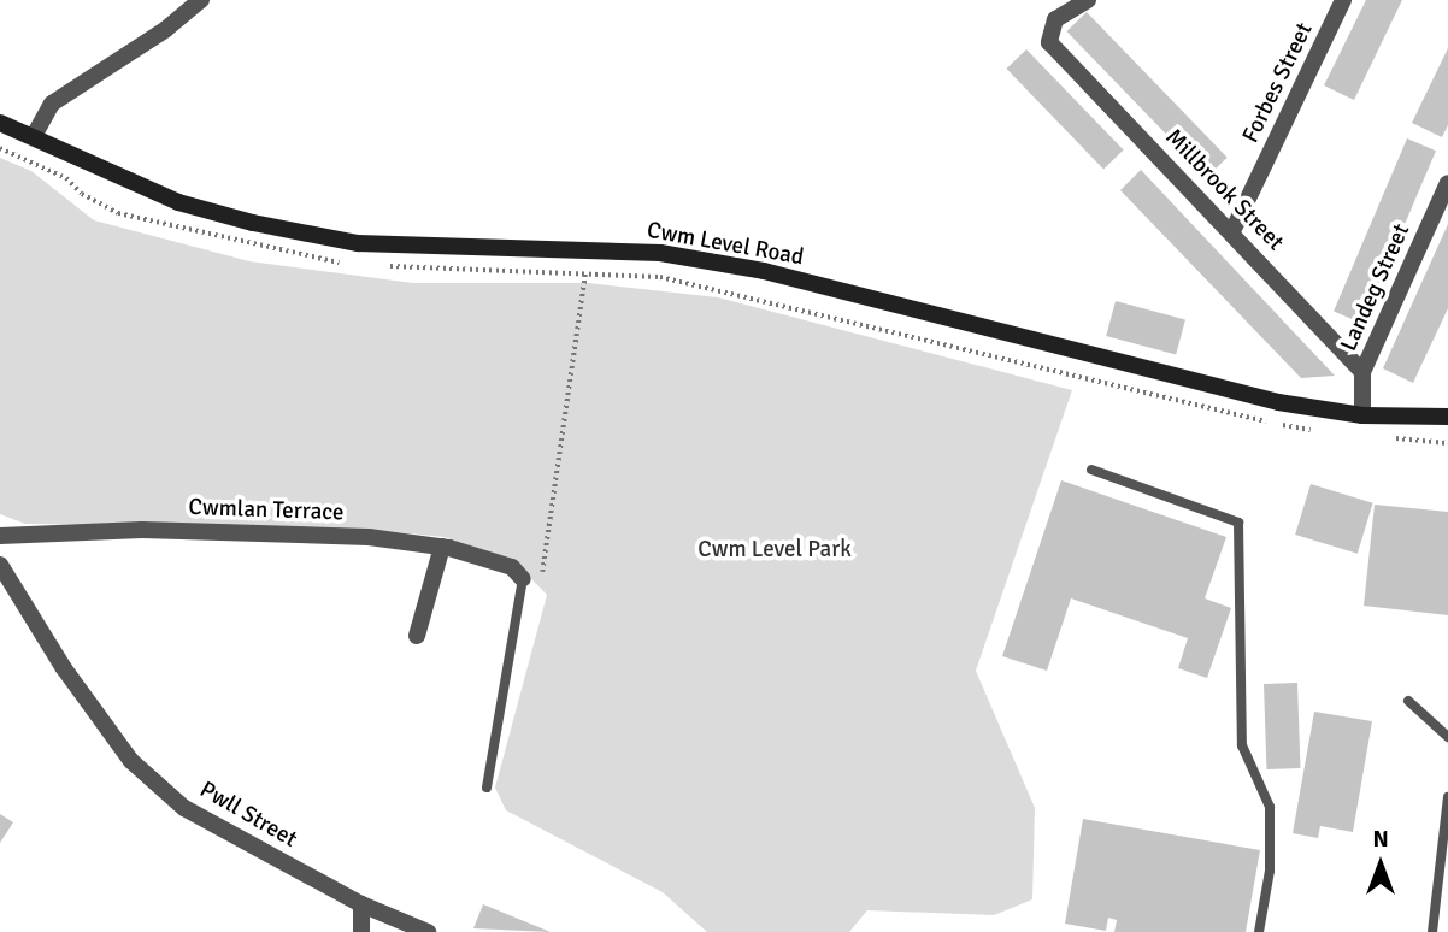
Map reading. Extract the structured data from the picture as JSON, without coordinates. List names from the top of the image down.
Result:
{
  "streets": {
    "street": [
      "Forbes Street",
      "Millbrook Street",
      "Cwm Level Road",
      "Landeg Street",
      "Cwmlan Terrace",
      "Pwll Street"
    ]
  },
  "crossings": [
    ["Forbes Street", "Millbrook Street"],
    ["Millbrook Street", "Landeg Street"],
    ["Cwm Level Road", "Landeg Street"]
  ],
  "parks": ["Cwm Level Park"],
  "north": "top"
}
